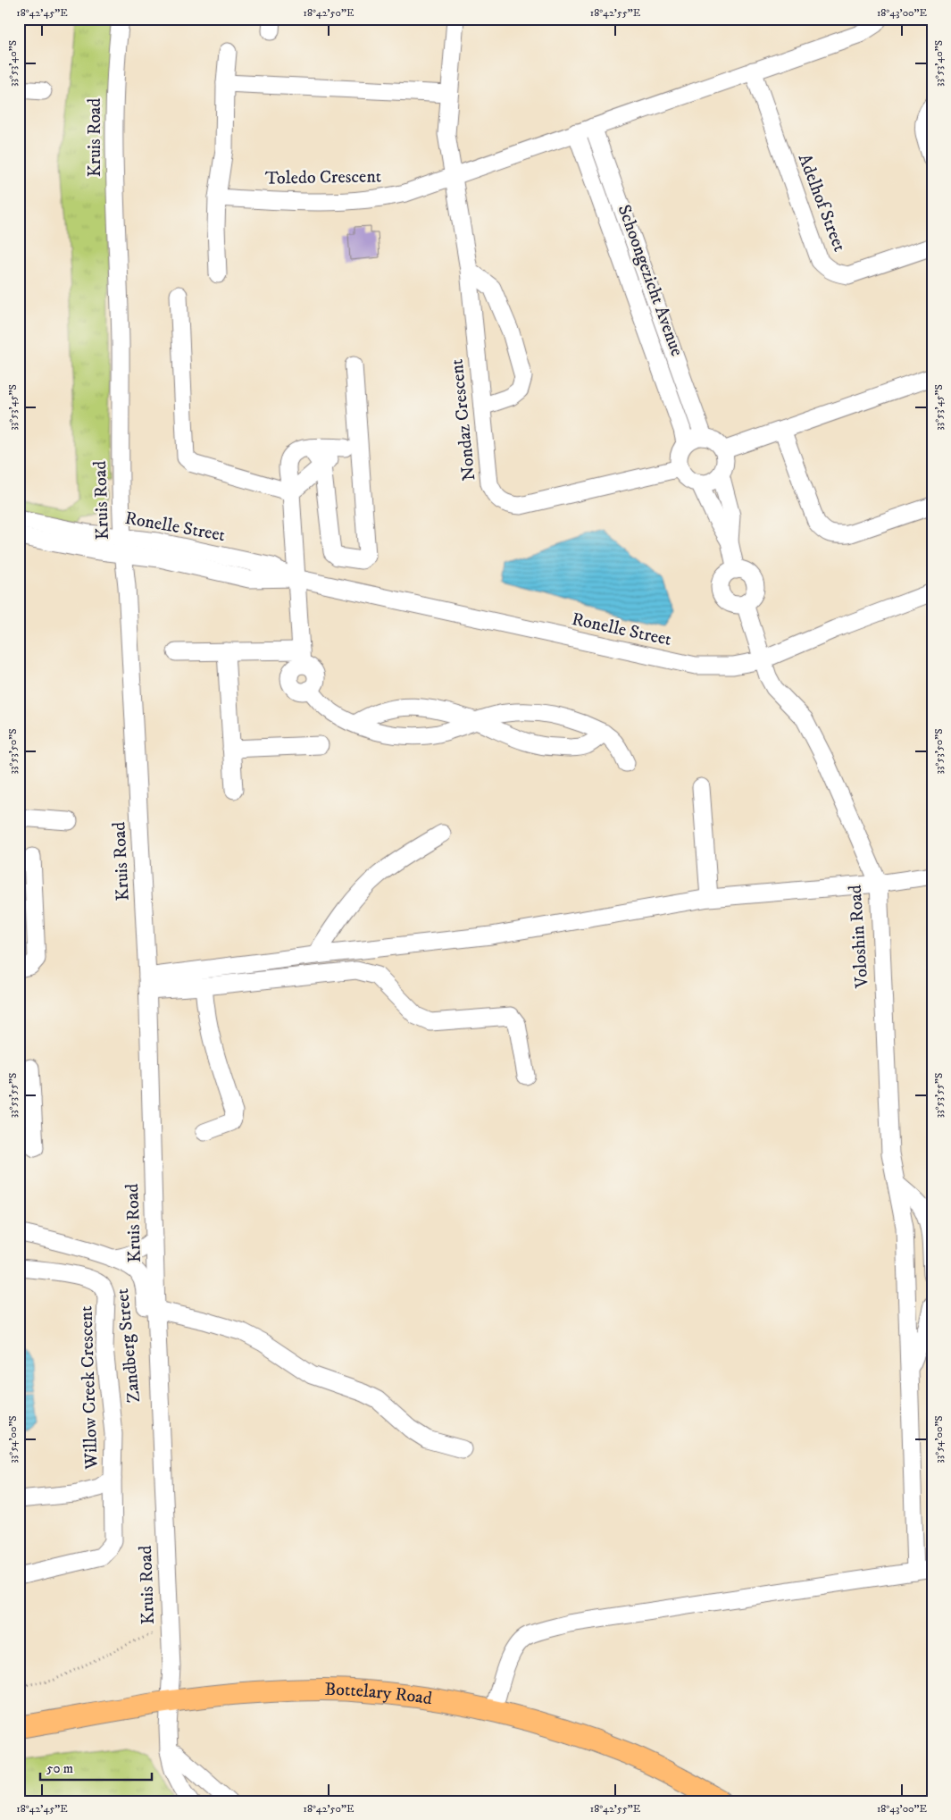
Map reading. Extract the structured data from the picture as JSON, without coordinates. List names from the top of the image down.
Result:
{
  "streets": {
    "main road": ["Bottelary Road"],
    "street": [
      "Kruis Road",
      "Toledo Crescent",
      "Adelhof Street",
      "Schoongezicht Avenue",
      "Nondaz Crescent",
      "Ronelle Street",
      "Voloshin Road",
      "Zandberg Street",
      "Willow Creek Crescent"
    ]
  },
  "crossings": [
    ["Kruis Road", "Ronelle Street"],
    ["Kruis Road", "Zandberg Street"],
    ["Kruis Road", "Bottelary Road"],
    ["Toledo Crescent", "Nondaz Crescent"],
    ["Schoongezicht Avenue", "Nondaz Crescent"],
    ["Ronelle Street", "Voloshin Road"]
  ],
  "scale_bar": "50 m",
  "coordinates": [
    "18°42'45\"E",
    "18°42'50\"E",
    "18°42'55\"E",
    "18°43'00\"E",
    "33°53'40\"S",
    "33°53'45\"S",
    "33°53'50\"S",
    "33°53'55\"S",
    "33°54'00\"S"
  ]
}
